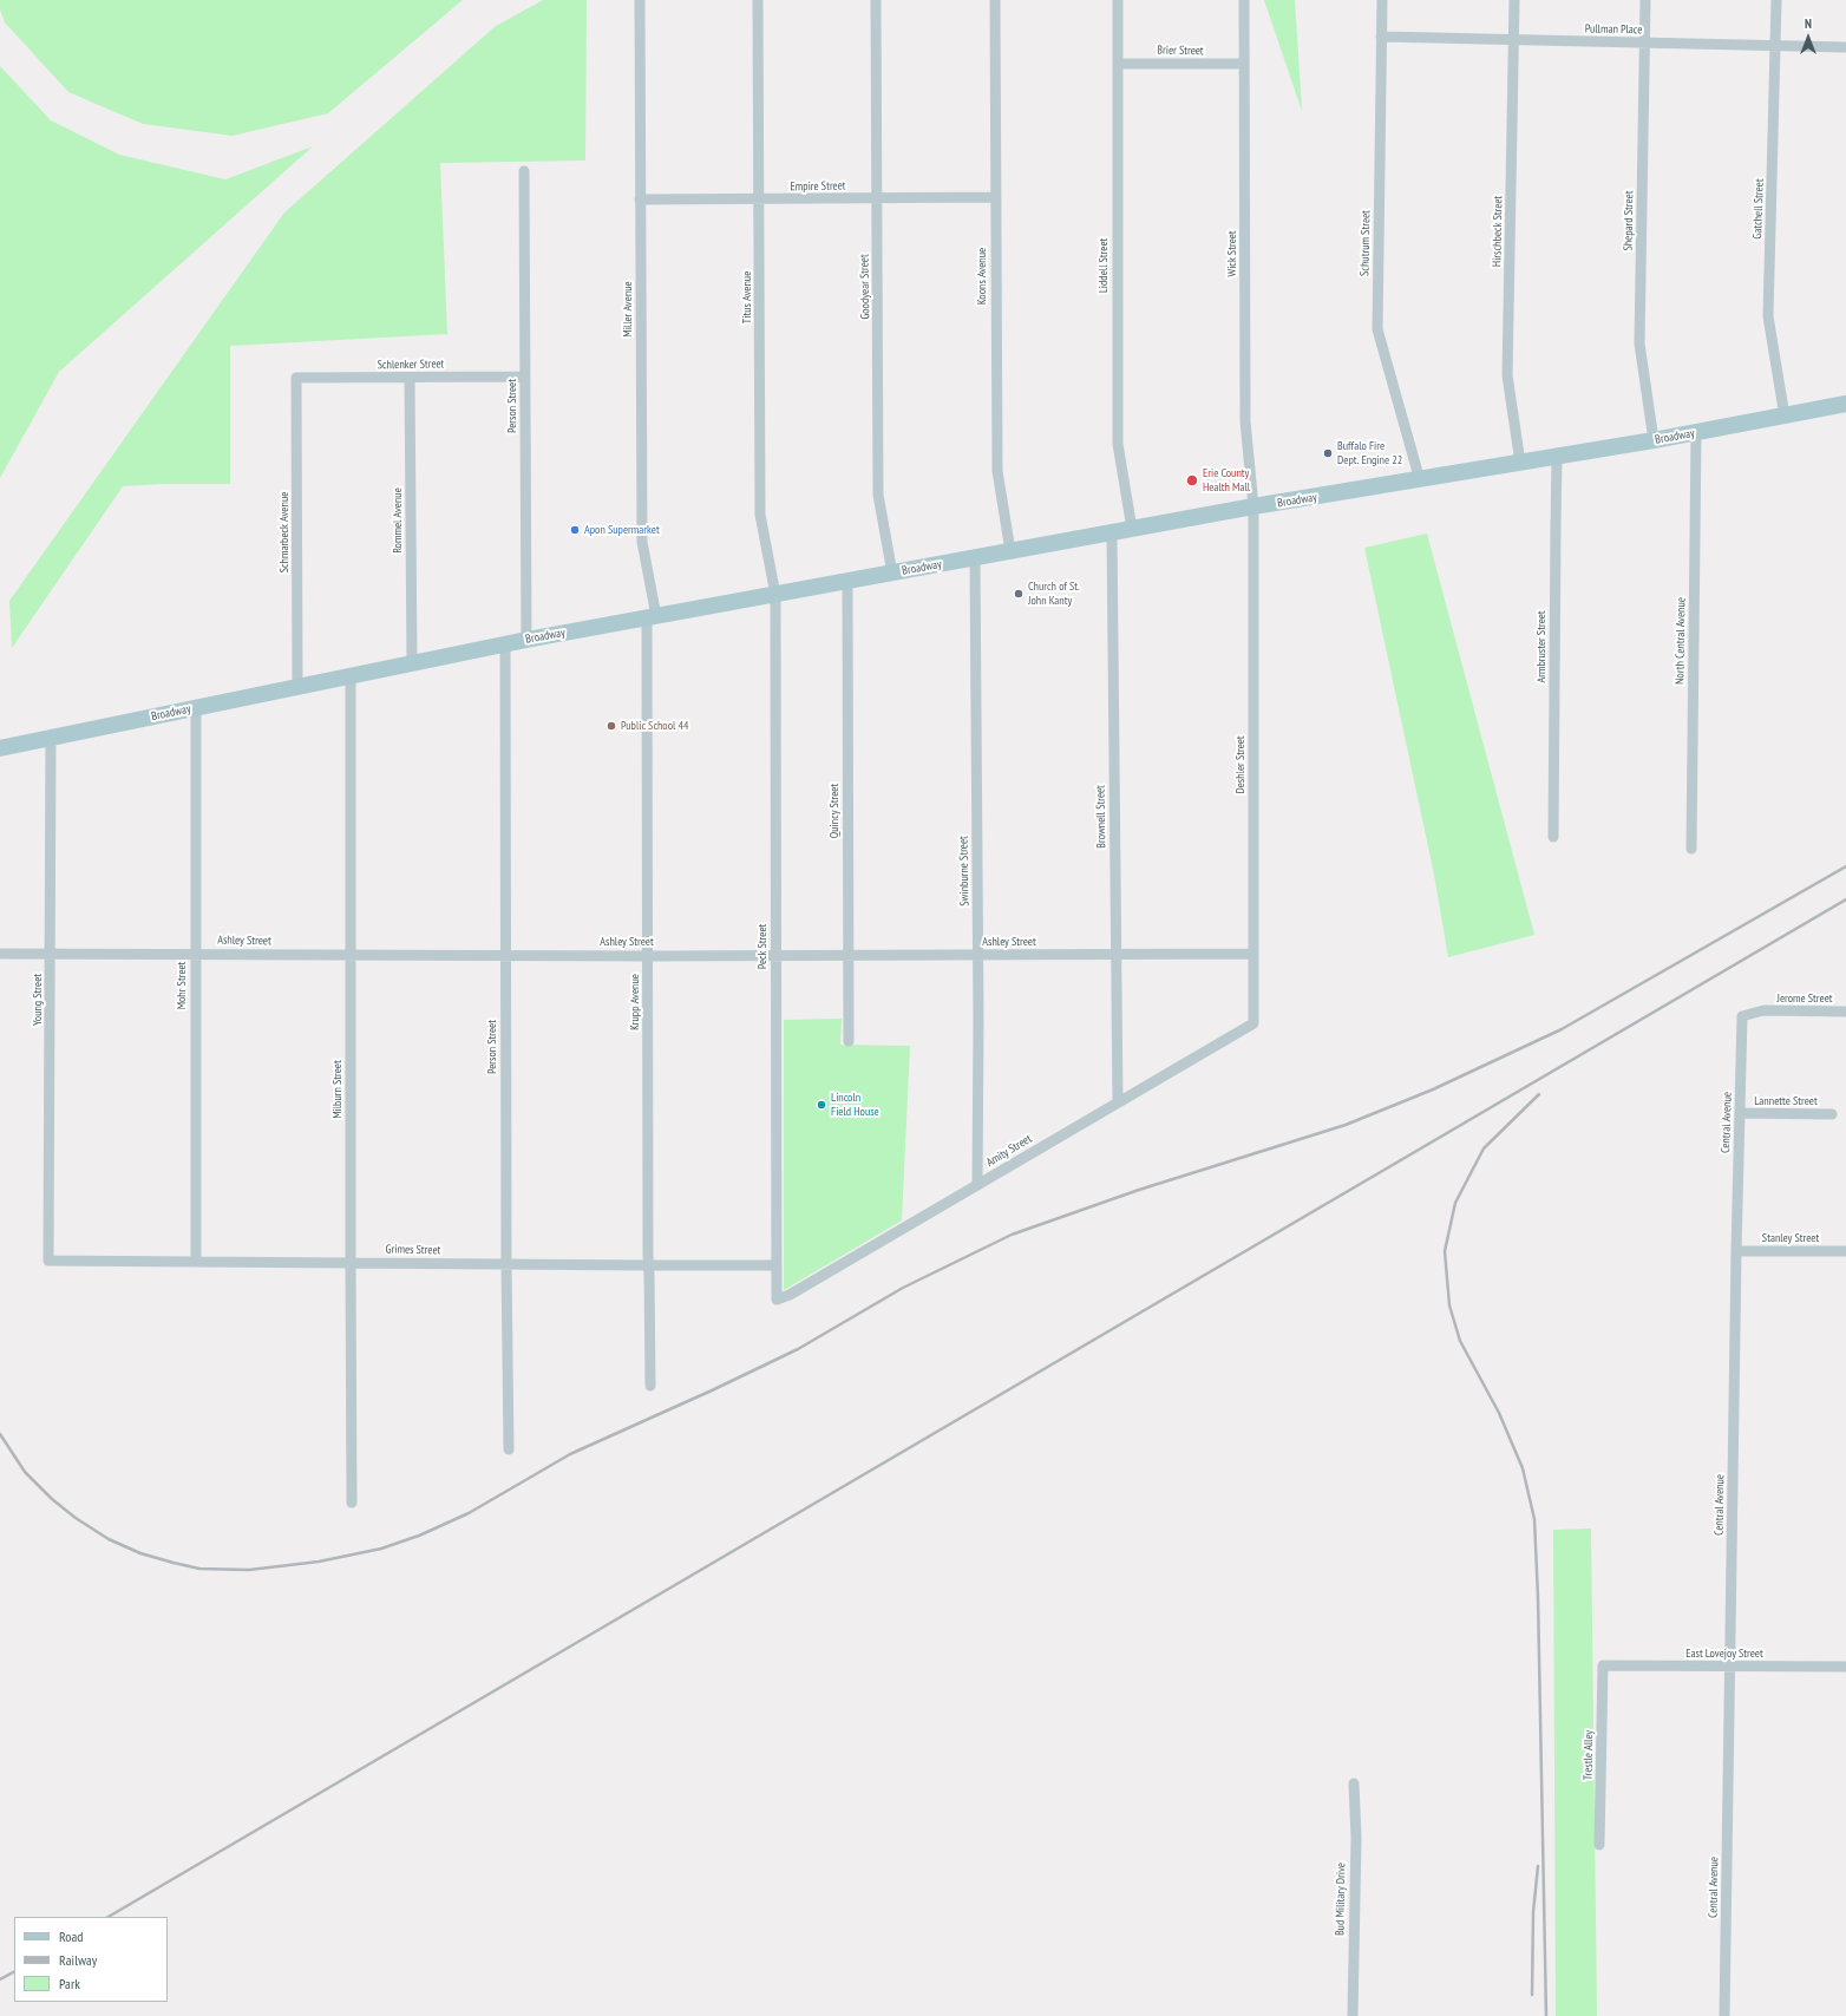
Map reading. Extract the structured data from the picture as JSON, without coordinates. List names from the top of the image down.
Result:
{
  "streets": {
    "main road": ["Broadway"],
    "street": [
      "Pullman Place",
      "Brier Street",
      "Empire Street",
      "Gatchell Street",
      "Shepard Street",
      "Hirschbeck Street",
      "Schutrum Street",
      "Wick Street",
      "Liddell Street",
      "Koons Avenue",
      "Goodyear Street",
      "Titus Avenue",
      "Miller Avenue",
      "Schlenker Street",
      "Person Street",
      "Rommel Avenue",
      "Schmarbeck Avenue",
      "North Central Avenue",
      "Armbruster Street",
      "Deshler Street",
      "Quincy Street",
      "Brownell Street",
      "Swinburne Street",
      "Ashley Street",
      "Peck Street",
      "Mohr Street",
      "Jerome Street",
      "Young Street",
      "Krupp Avenue",
      "Milburn Street",
      "Lannette Street",
      "Central Avenue",
      "Amity Street",
      "Stanley Street",
      "Grimes Street",
      "East Lovejoy Street",
      "Trestle Alley",
      "Bud Military Drive"
    ]
  },
  "crossings": [
    ["Pullman Place", "Gatchell Street"],
    ["Pullman Place", "Shepard Street"],
    ["Pullman Place", "Hirschbeck Street"],
    ["Pullman Place", "Schutrum Street"],
    ["Brier Street", "Wick Street"],
    ["Brier Street", "Liddell Street"],
    ["Empire Street", "Koons Avenue"],
    ["Empire Street", "Goodyear Street"],
    ["Empire Street", "Titus Avenue"],
    ["Empire Street", "Miller Avenue"],
    ["Gatchell Street", "Broadway"],
    ["Shepard Street", "Broadway"],
    ["Hirschbeck Street", "Broadway"],
    ["Schutrum Street", "Broadway"],
    ["Wick Street", "Broadway"],
    ["Wick Street", "Deshler Street"],
    ["Liddell Street", "Broadway"],
    ["Koons Avenue", "Broadway"],
    ["Goodyear Street", "Broadway"],
    ["Titus Avenue", "Broadway"],
    ["Titus Avenue", "Peck Street"],
    ["Miller Avenue", "Broadway"],
    ["Miller Avenue", "Krupp Avenue"],
    ["Schlenker Street", "Person Street"],
    ["Schlenker Street", "Rommel Avenue"],
    ["Schlenker Street", "Schmarbeck Avenue"],
    ["Person Street", "Broadway"],
    ["Person Street", "Ashley Street"],
    ["Person Street", "Grimes Street"],
    ["Broadway", "Rommel Avenue"],
    ["Broadway", "Schmarbeck Avenue"],
    ["Broadway", "North Central Avenue"],
    ["Broadway", "Armbruster Street"],
    ["Broadway", "Deshler Street"],
    ["Broadway", "Quincy Street"],
    ["Broadway", "Brownell Street"],
    ["Broadway", "Swinburne Street"],
    ["Broadway", "Peck Street"],
    ["Broadway", "Mohr Street"],
    ["Broadway", "Young Street"],
    ["Broadway", "Krupp Avenue"],
    ["Broadway", "Milburn Street"],
    ["Deshler Street", "Ashley Street"],
    ["Deshler Street", "Amity Street"],
    ["Quincy Street", "Ashley Street"],
    ["Brownell Street", "Ashley Street"],
    ["Brownell Street", "Amity Street"],
    ["Swinburne Street", "Ashley Street"],
    ["Swinburne Street", "Amity Street"],
    ["Ashley Street", "Peck Street"],
    ["Ashley Street", "Mohr Street"],
    ["Ashley Street", "Young Street"],
    ["Ashley Street", "Krupp Avenue"],
    ["Ashley Street", "Milburn Street"],
    ["Peck Street", "Amity Street"],
    ["Peck Street", "Grimes Street"],
    ["Mohr Street", "Grimes Street"],
    ["Jerome Street", "Central Avenue"],
    ["Young Street", "Grimes Street"],
    ["Krupp Avenue", "Grimes Street"],
    ["Milburn Street", "Grimes Street"],
    ["Lannette Street", "Central Avenue"],
    ["Central Avenue", "Stanley Street"],
    ["Central Avenue", "East Lovejoy Street"],
    ["East Lovejoy Street", "Trestle Alley"]
  ],
  "places": [
    "Buffalo Fire Dept. Engine 22",
    "Erie County Health Mall",
    "Apon Supermarket",
    "Church of St. John Kanty",
    "Public School 44",
    "Lincoln Field House"
  ],
  "legend": ["Road", "Railway", "Park"],
  "north": "top"
}
